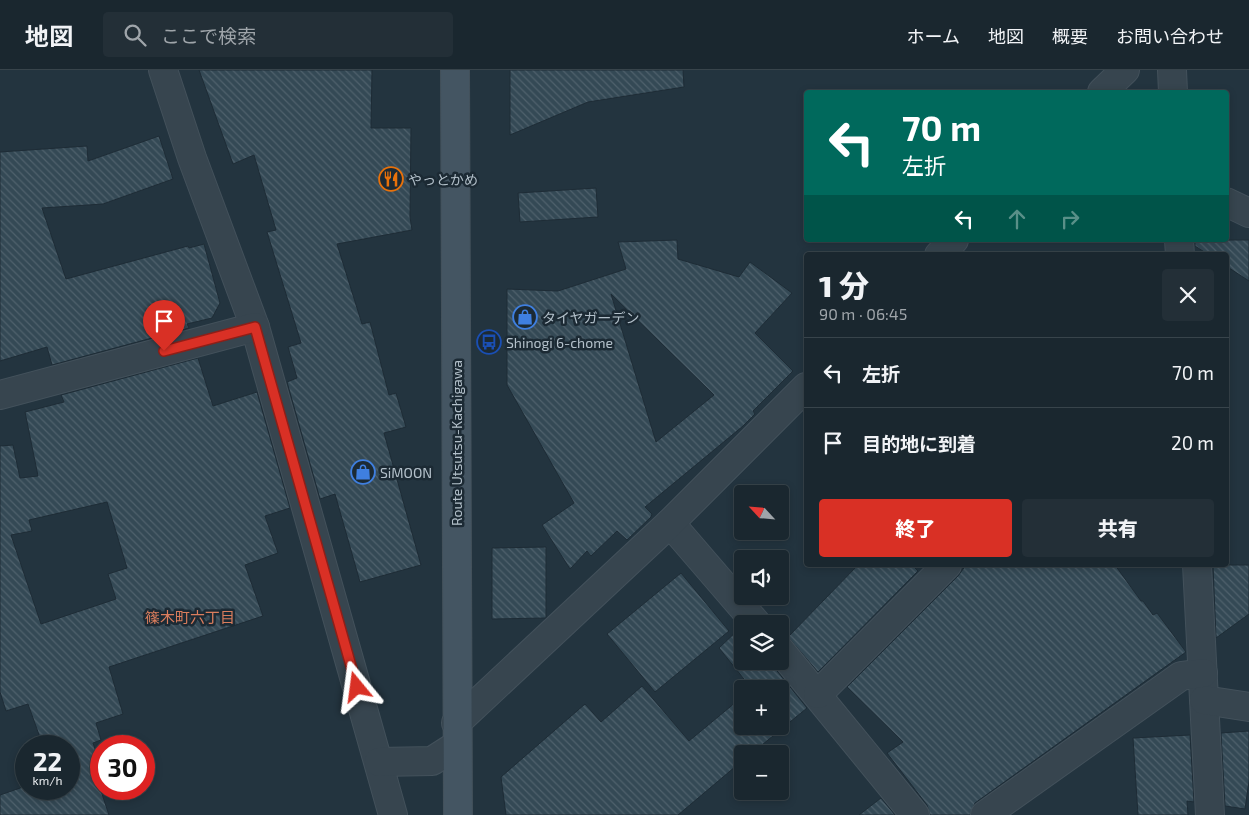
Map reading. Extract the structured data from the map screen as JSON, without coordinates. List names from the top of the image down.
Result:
{
  "streets": {
    "main road": ["Route Utsutsu-Kachigawa"]
  },
  "districts": ["篠木町六丁目"],
  "places": {
    "restaurant": ["やっとかめ"],
    "shop": ["タイヤガーデン", "SiMOON"],
    "bus stop": ["Shinogi 6-chome"]
  },
  "north": "top left",
  "page": {
    "header": "地図",
    "search": "ここで検索",
    "nav": [
      "ホーム",
      "地図",
      "概要",
      "お問い合わせ"
    ],
    "turn": ["70 m", "左折"],
    "heading": ["1 分", "90 m · 06:45"],
    "list": [
      {
        "name": "左折",
        "value": "70 m"
      },
      {
        "name": "目的地に到着",
        "value": "20 m"
      }
    ],
    "map_buttons": ["+", "−"],
    "buttons": ["終了", "共有"],
    "speed": "22 km/h",
    "limit": "30"
  }
}
